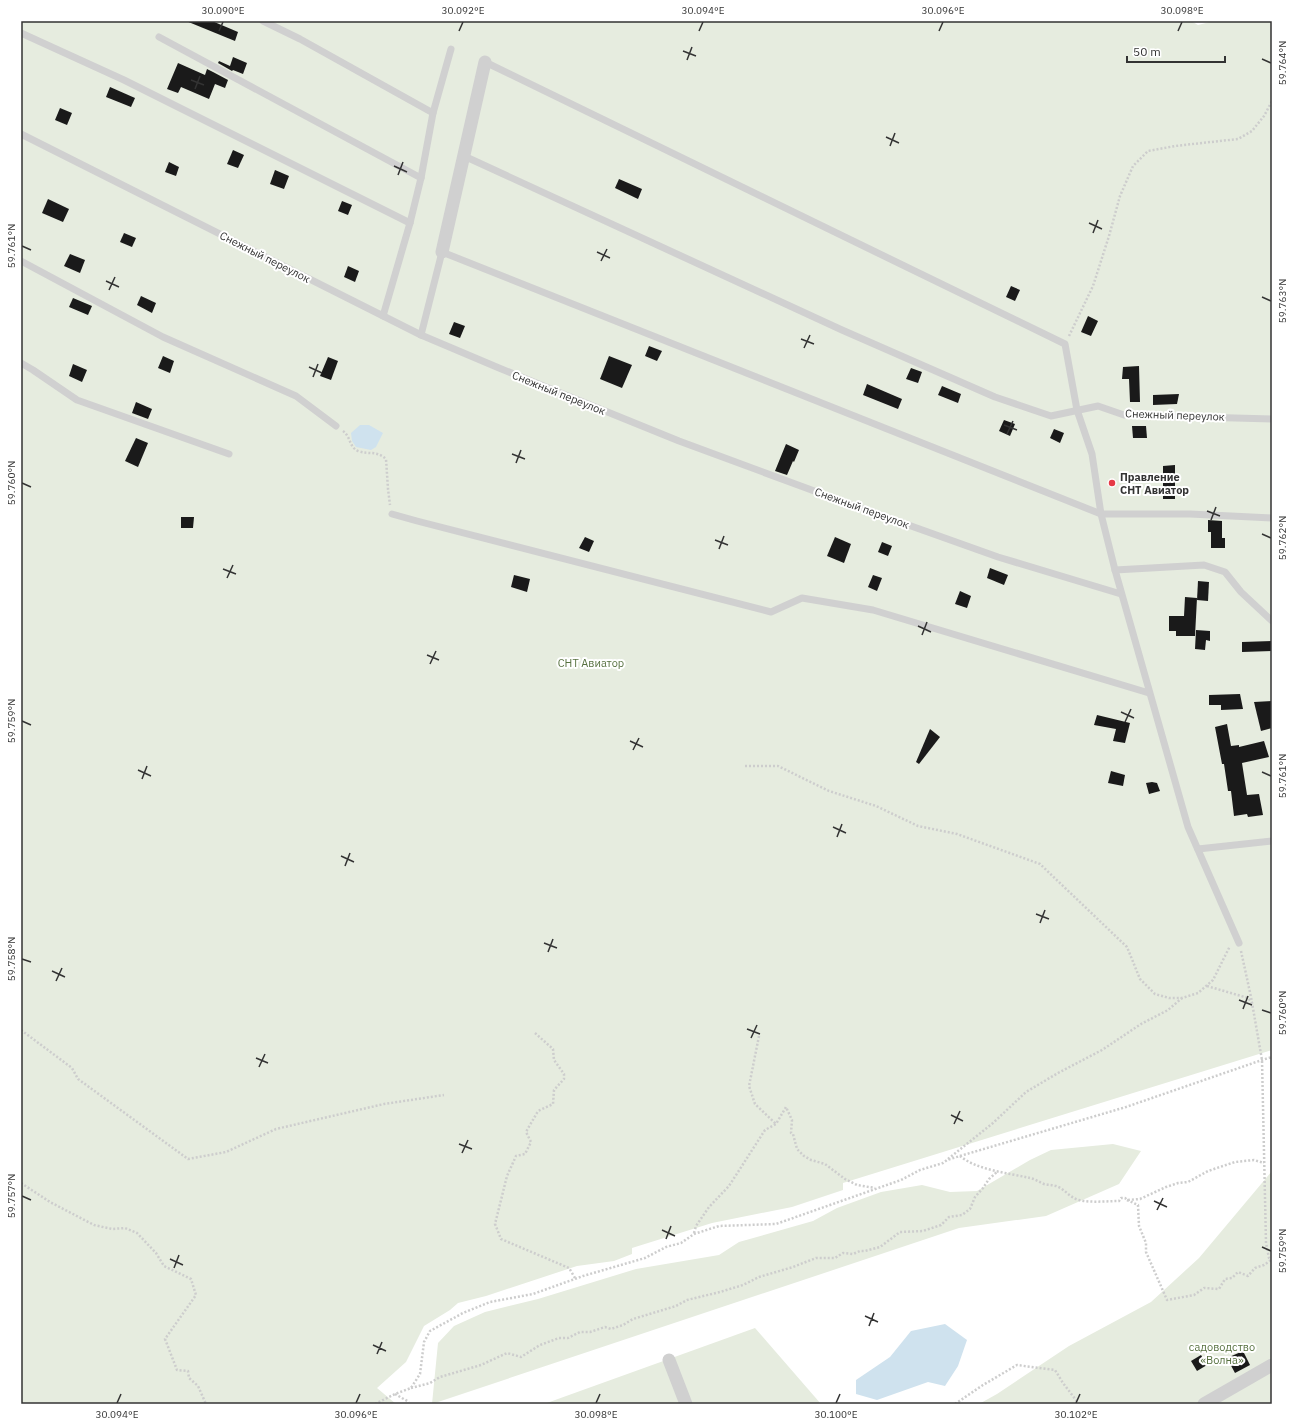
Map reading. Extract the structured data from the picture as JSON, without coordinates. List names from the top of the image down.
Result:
{
  "streets": {
    "lane": ["Снежный переулок"]
  },
  "parks": ["СНТ Авиатор", "садоводство «Волна»"],
  "places": ["Правление СНТ Авиатор"],
  "scale_bar": "50 m",
  "coordinates": [
    "30.090°E",
    "30.092°E",
    "30.094°E",
    "30.096°E",
    "30.098°E",
    "59.764°N",
    "59.761°N",
    "59.763°N",
    "59.760°N",
    "59.762°N",
    "59.759°N",
    "59.758°N",
    "59.757°N",
    "30.100°E",
    "30.102°E"
  ]
}
